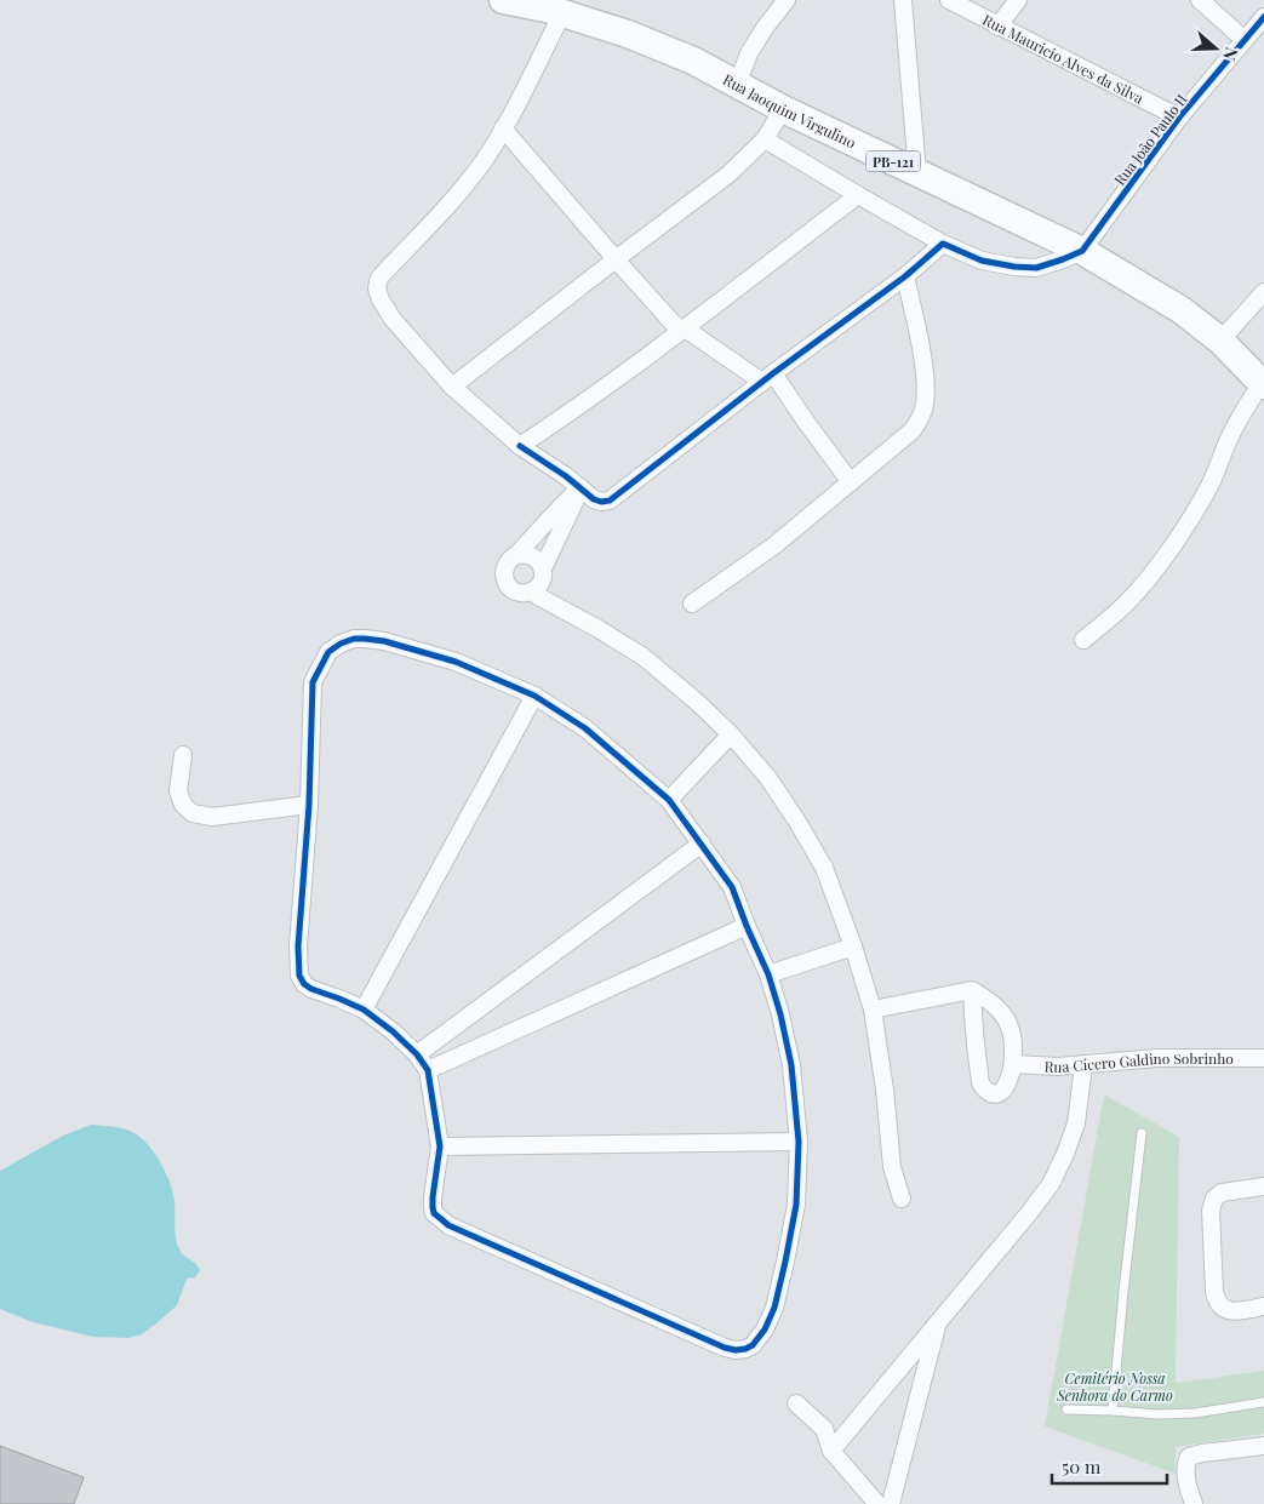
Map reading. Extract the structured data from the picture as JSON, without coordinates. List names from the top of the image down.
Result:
{
  "streets": {
    "main road": ["Rua Jaoquim Virgulino", "PB-121"],
    "street": ["Rua Mauricio Alves da Silva", "Rua João Paulo II", "Rua Cícero Galdino Sobrinho"]
  },
  "crossings": [
    ["Rua Mauricio Alves da Silva", "Rua João Paulo II"],
    ["Rua Jaoquim Virgulino", "Rua João Paulo II"],
    ["Rua Jaoquim Virgulino", "PB-121"]
  ],
  "parks": ["Cemitério Nossa Senhora do Carmo"],
  "scale_bar": "50 m",
  "north": "right"
}
